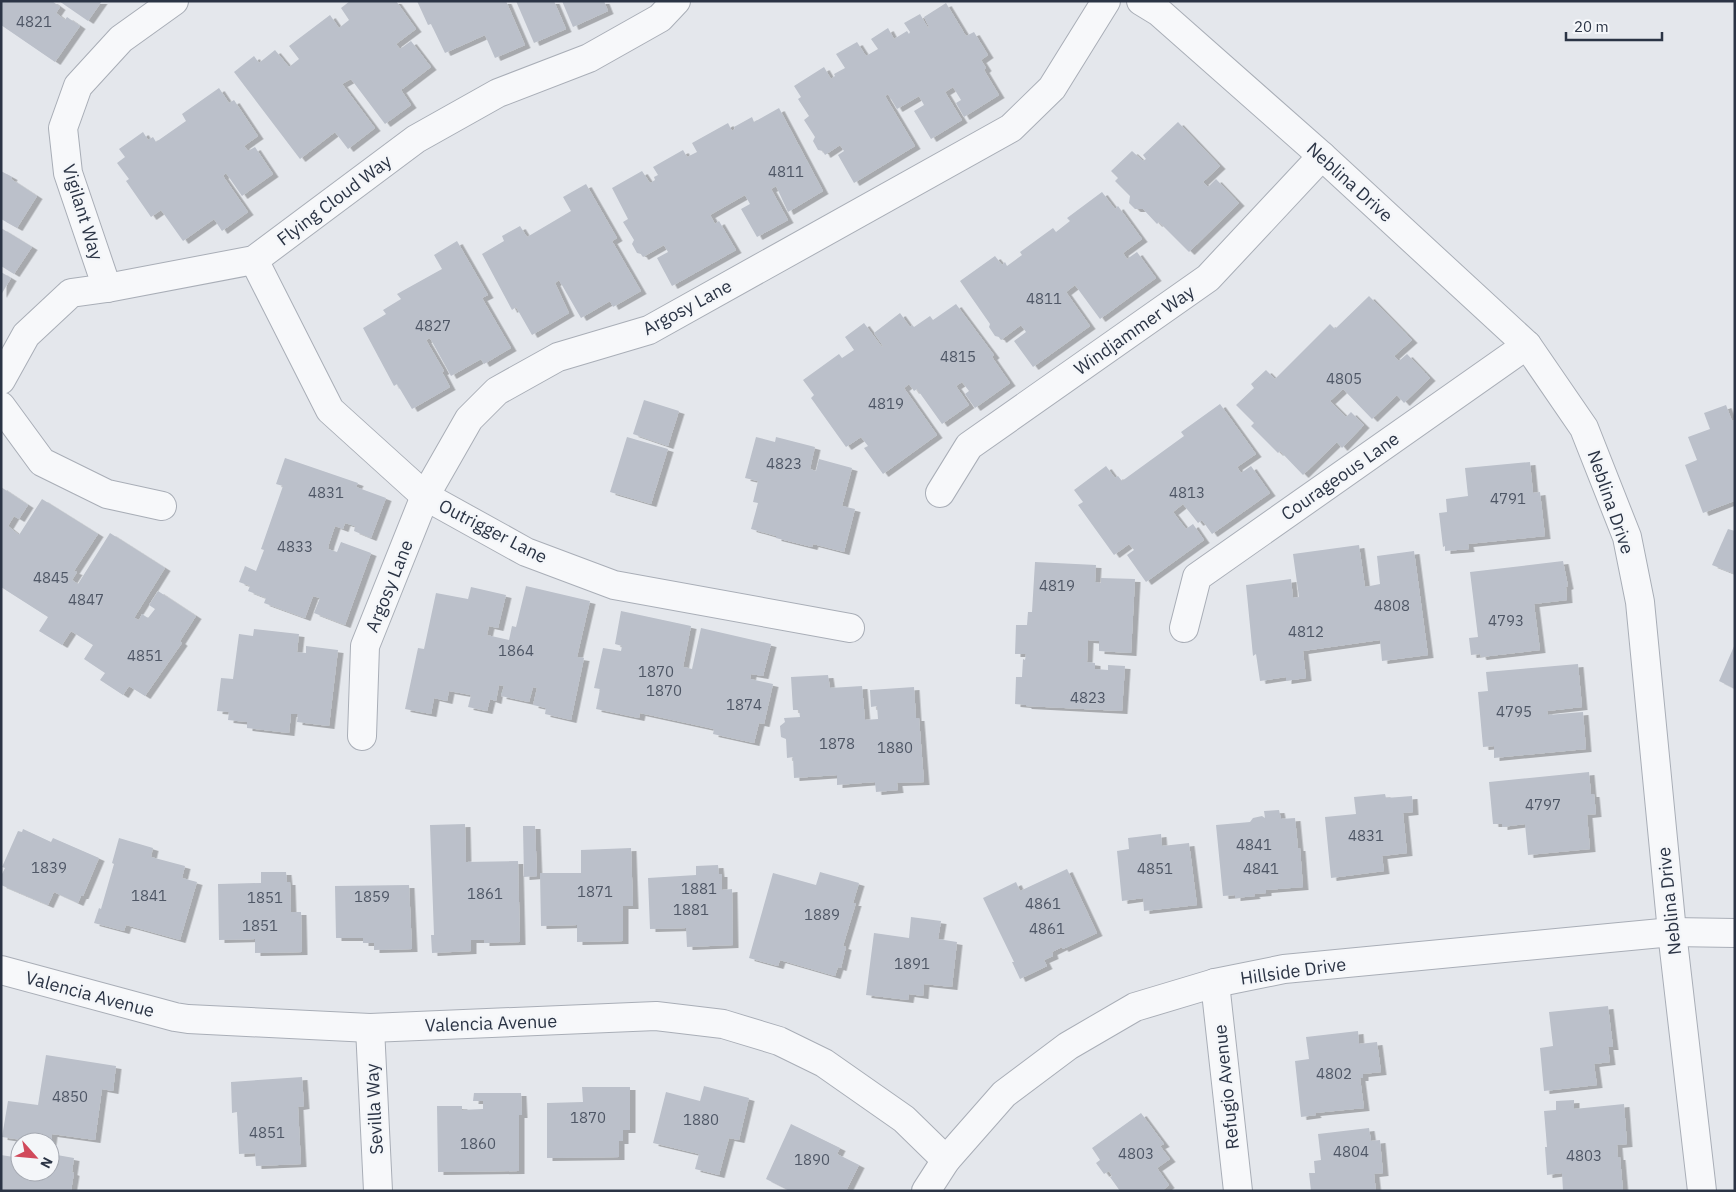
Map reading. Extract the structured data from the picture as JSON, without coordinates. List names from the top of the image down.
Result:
{
  "streets": {
    "street": [
      "Neblina Drive",
      "Flying Cloud Way",
      "Vigilant Way",
      "Argosy Lane",
      "Windjammer Way",
      "Courageous Lane",
      "Outrigger Lane",
      "Hillside Drive",
      "Valencia Avenue",
      "Refugio Avenue",
      "Sevilla Way"
    ]
  },
  "crossings": [
    ["Neblina Drive", "Windjammer Way"],
    ["Neblina Drive", "Courageous Lane"],
    ["Neblina Drive", "Hillside Drive"],
    ["Flying Cloud Way", "Vigilant Way"],
    ["Flying Cloud Way", "Outrigger Lane"],
    ["Argosy Lane", "Outrigger Lane"],
    ["Hillside Drive", "Valencia Avenue"],
    ["Hillside Drive", "Refugio Avenue"],
    ["Valencia Avenue", "Sevilla Way"]
  ],
  "house_numbers": [
    "4821",
    "4811",
    "4811",
    "4827",
    "4815",
    "4805",
    "4819",
    "4823",
    "4831",
    "4813",
    "4791",
    "4833",
    "4845",
    "4819",
    "4847",
    "4808",
    "4793",
    "4812",
    "1864",
    "4851",
    "1870",
    "1870",
    "4823",
    "1874",
    "4795",
    "1878",
    "1880",
    "4797",
    "4831",
    "4841",
    "1839",
    "4851",
    "4841",
    "1881",
    "1871",
    "1861",
    "1841",
    "1859",
    "1851",
    "4861",
    "1881",
    "1889",
    "1851",
    "4861",
    "1891",
    "4802",
    "4850",
    "1870",
    "1880",
    "4851",
    "1860",
    "4804",
    "4803",
    "4803",
    "1890"
  ],
  "scale_bar": "20 m",
  "north": "bottom right"
}
